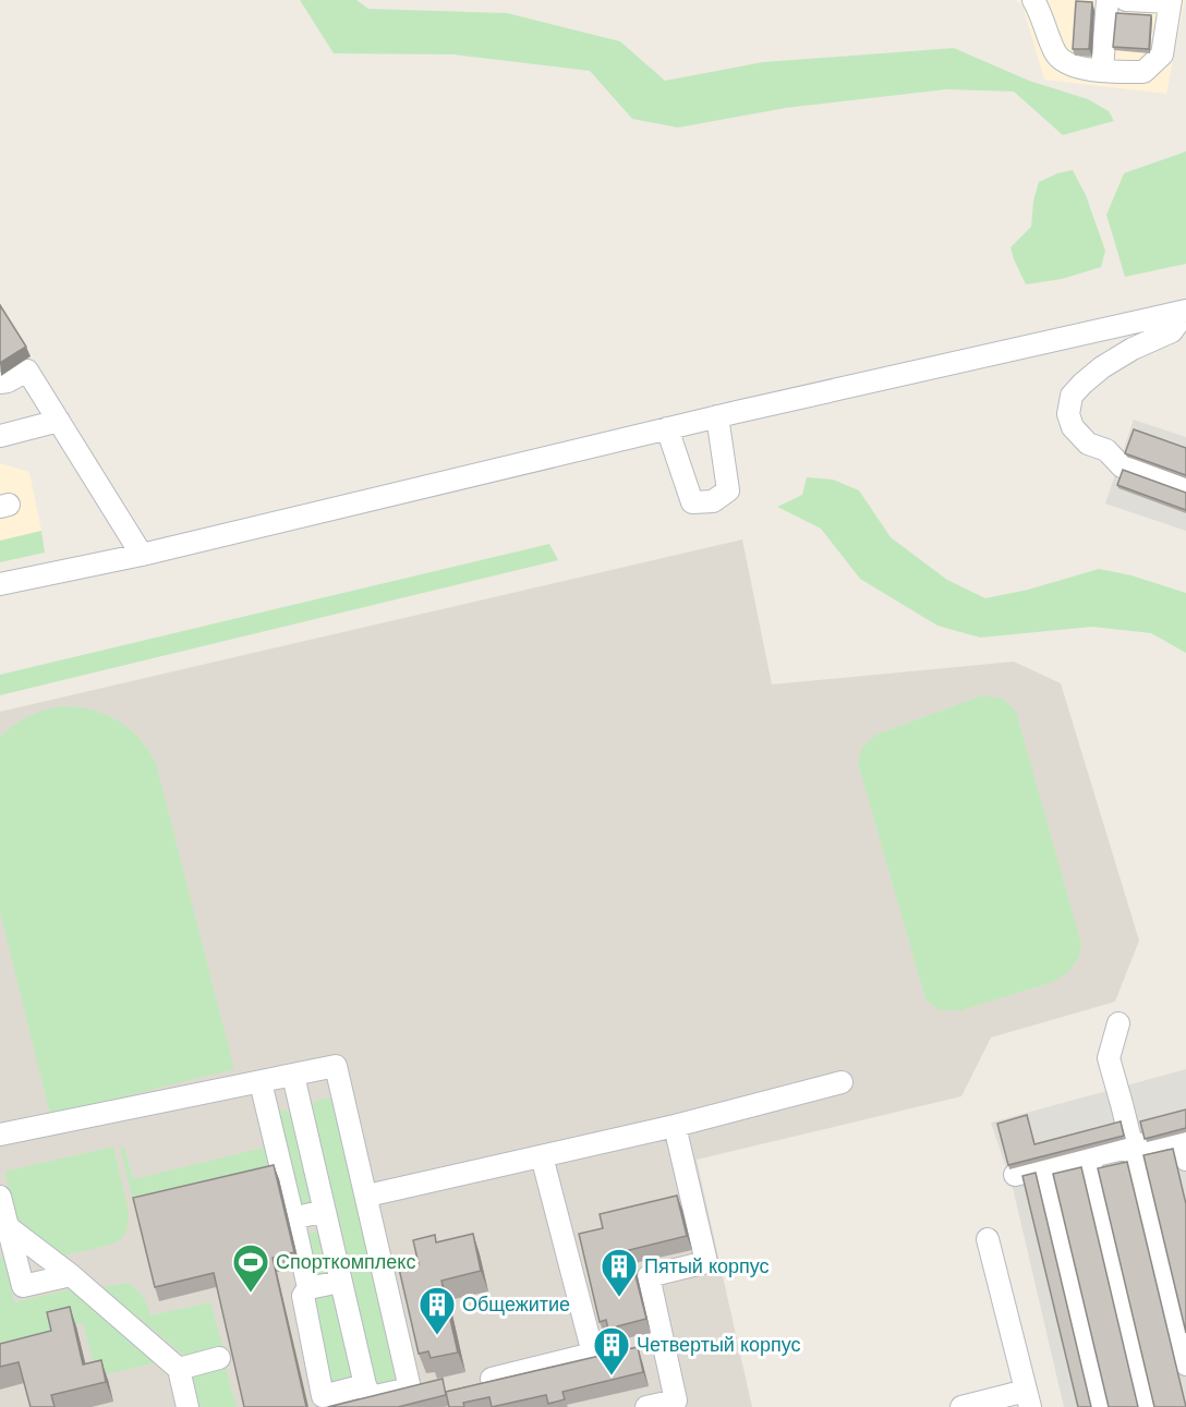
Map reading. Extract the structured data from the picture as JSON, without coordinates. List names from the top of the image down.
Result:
{
  "places": {
    "sports": ["Спорткомплекс"],
    "building": ["Пятый корпус", "Общежитие", "Четвертый корпус"]
  }
}
